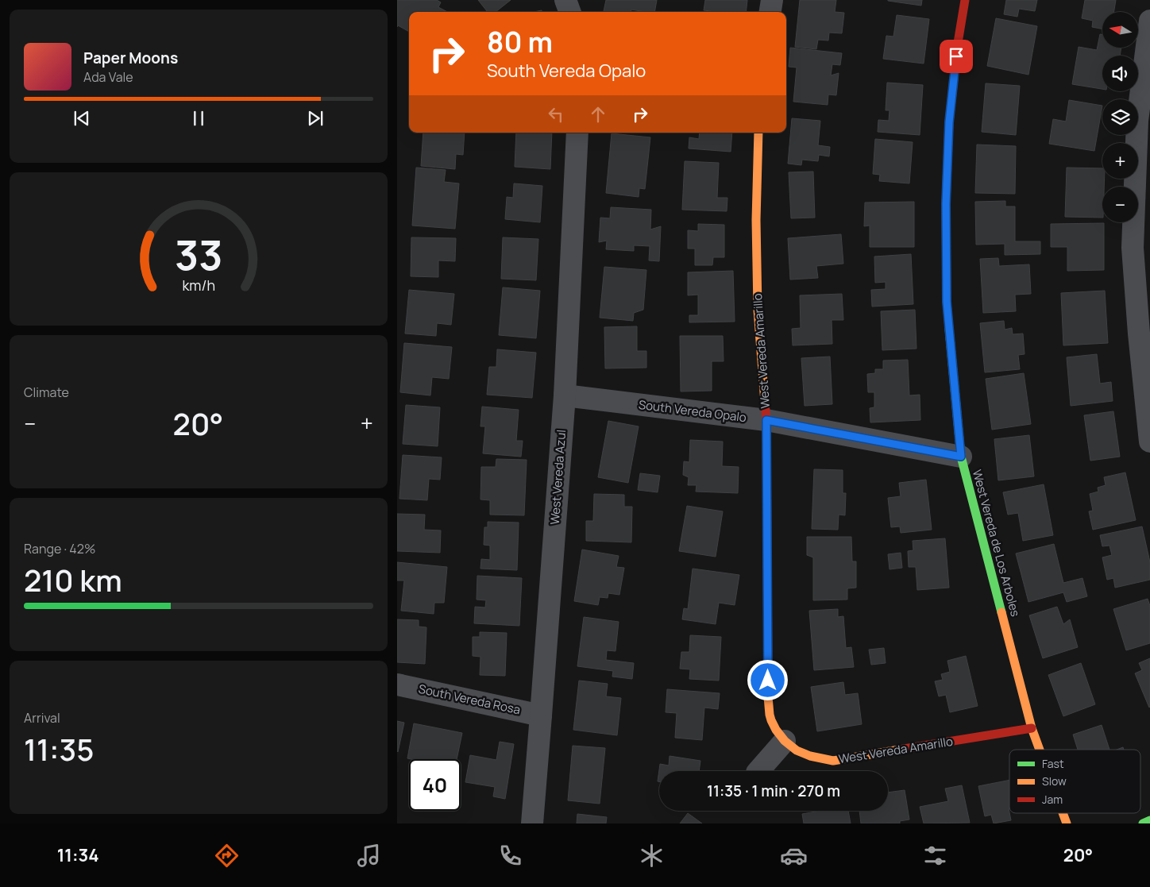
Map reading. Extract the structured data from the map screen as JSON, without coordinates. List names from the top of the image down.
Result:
{
  "streets": {
    "street": [
      "West Vereda Amarillo",
      "South Vereda Opalo",
      "West Vereda Azul",
      "West Vereda de Los Arboles",
      "South Vereda Rosa"
    ]
  },
  "crossings": [
    ["West Vereda Amarillo", "South Vereda Opalo"],
    ["West Vereda Amarillo", "West Vereda de Los Arboles"],
    ["South Vereda Opalo", "West Vereda Azul"],
    ["South Vereda Opalo", "West Vereda de Los Arboles"],
    ["West Vereda Azul", "South Vereda Rosa"]
  ],
  "legend": ["Fast", "Slow", "Jam"],
  "north": "left",
  "page": {
    "map_buttons": ["+", "−"],
    "turn": ["80 m", "South Vereda Opalo"],
    "song": ["Paper Moons", "Ada Vale"],
    "tile": [
      "Climate",
      ["Range · 42%", "210 km"],
      ["Arrival", "11:35"]
    ],
    "heat": ["−", "20°", "+"],
    "limit": "40",
    "trip": "11:35 · 1 min · 270 m",
    "tabs": ["11:34", "20°"],
    "gauge": ["33", "km/h"]
  }
}
